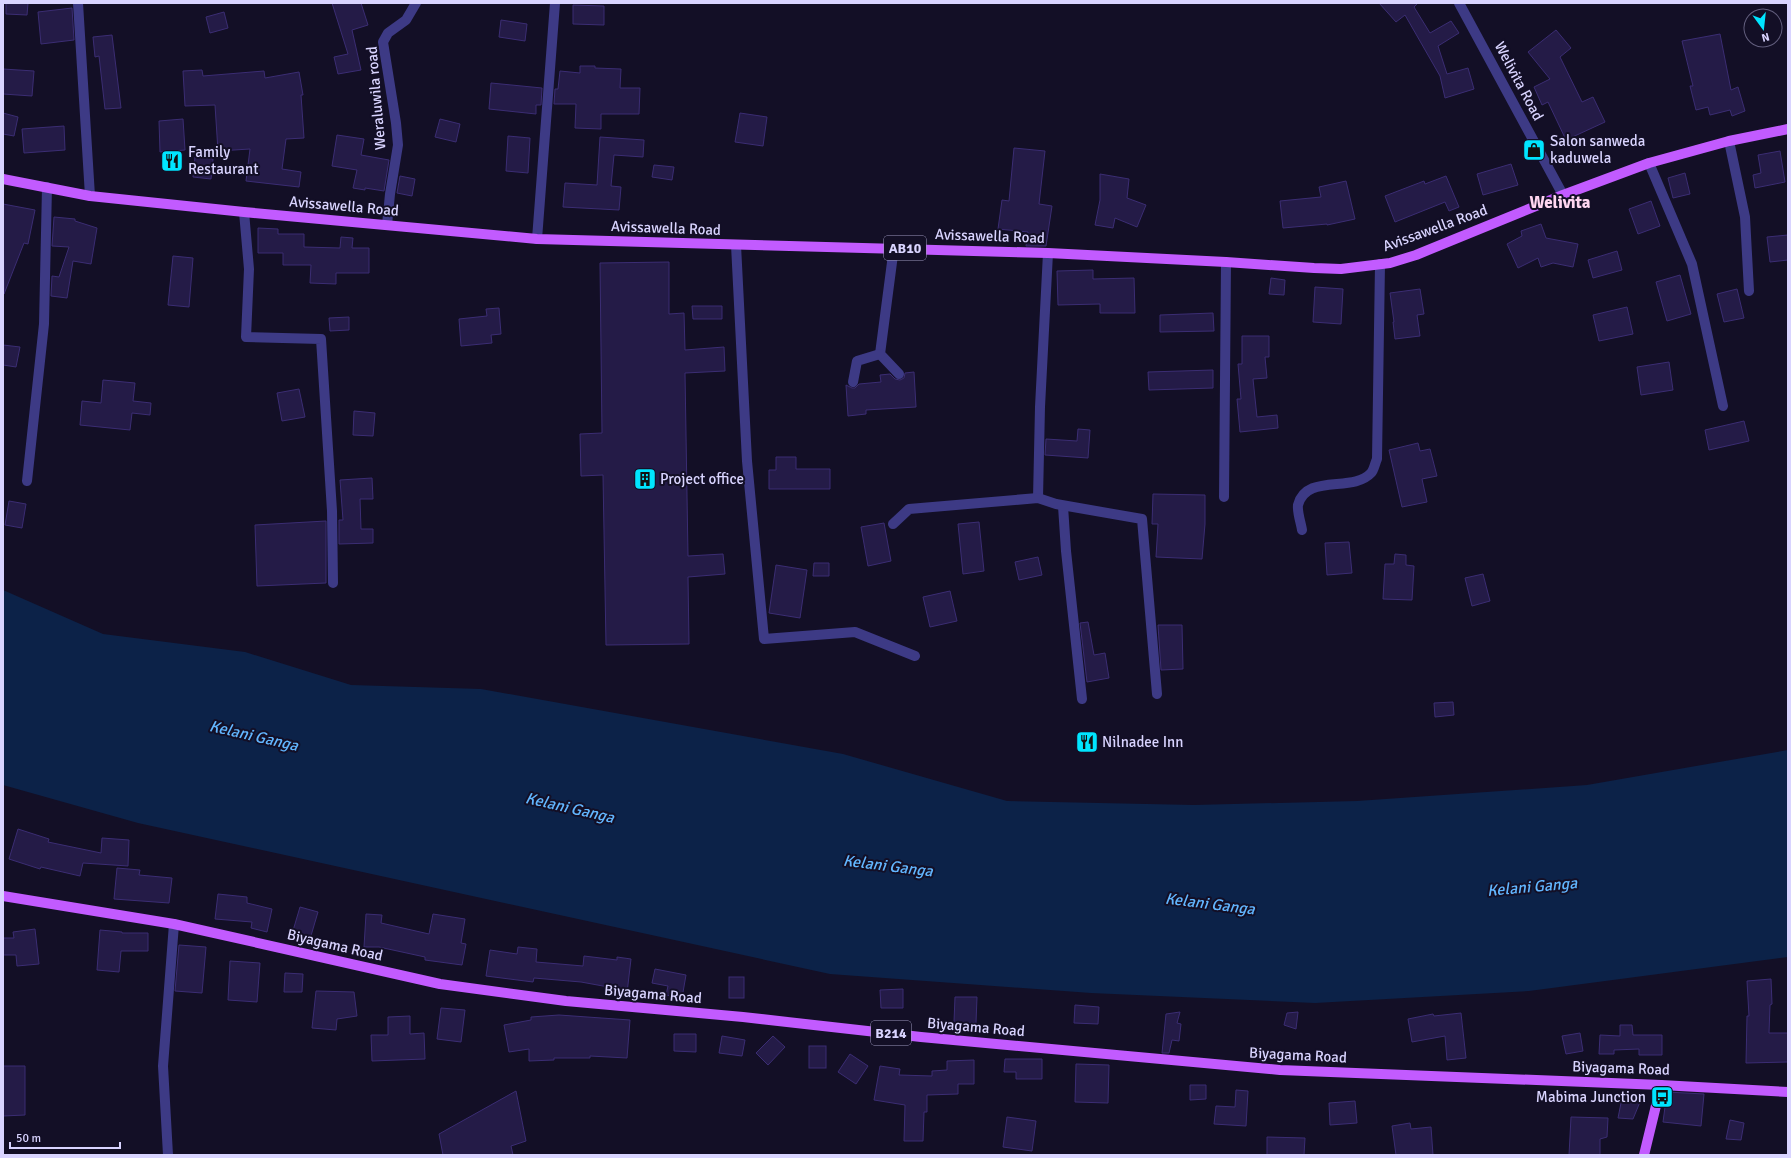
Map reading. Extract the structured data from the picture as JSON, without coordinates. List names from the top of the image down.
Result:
{
  "streets": {
    "main road": [
      "Avissawella Road",
      "AB10",
      "Biyagama Road",
      "B214"
    ],
    "street": ["Welivita Road", "Weraluwila road"]
  },
  "crossings": [
    ["Welivita Road", "Avissawella Road"],
    ["Weraluwila road", "Avissawella Road"]
  ],
  "districts": ["Welivita"],
  "water": ["Kelani Ganga"],
  "places": {
    "shop": ["Salon sanweda kaduwela"],
    "restaurant": ["Family Restaurant", "Nilnadee Inn"],
    "building": ["Project office"],
    "bus stop": ["Mabima Junction"]
  },
  "scale_bar": "50 m",
  "north": "bottom"
}
